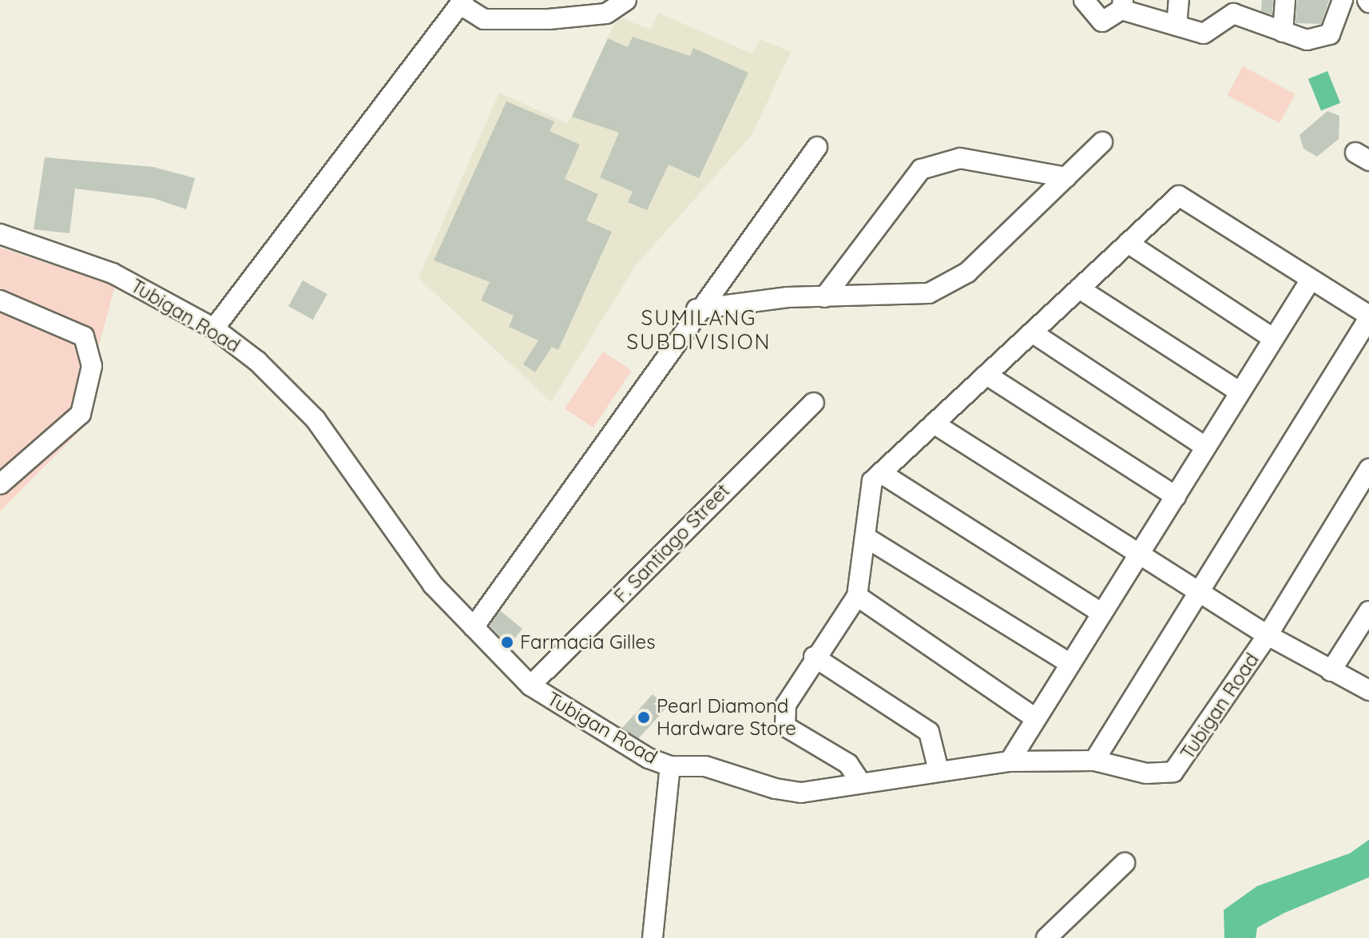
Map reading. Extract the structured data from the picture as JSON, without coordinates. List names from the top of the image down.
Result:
{
  "streets": {
    "street": ["Tubigan Road", "F. Santiago Street"]
  },
  "crossings": [
    ["Tubigan Road", "F. Santiago Street"]
  ],
  "districts": ["SUMILANG SUBDIVISION"],
  "places": ["Farmacia Gilles", "Pearl Diamond Hardware Store"]
}
